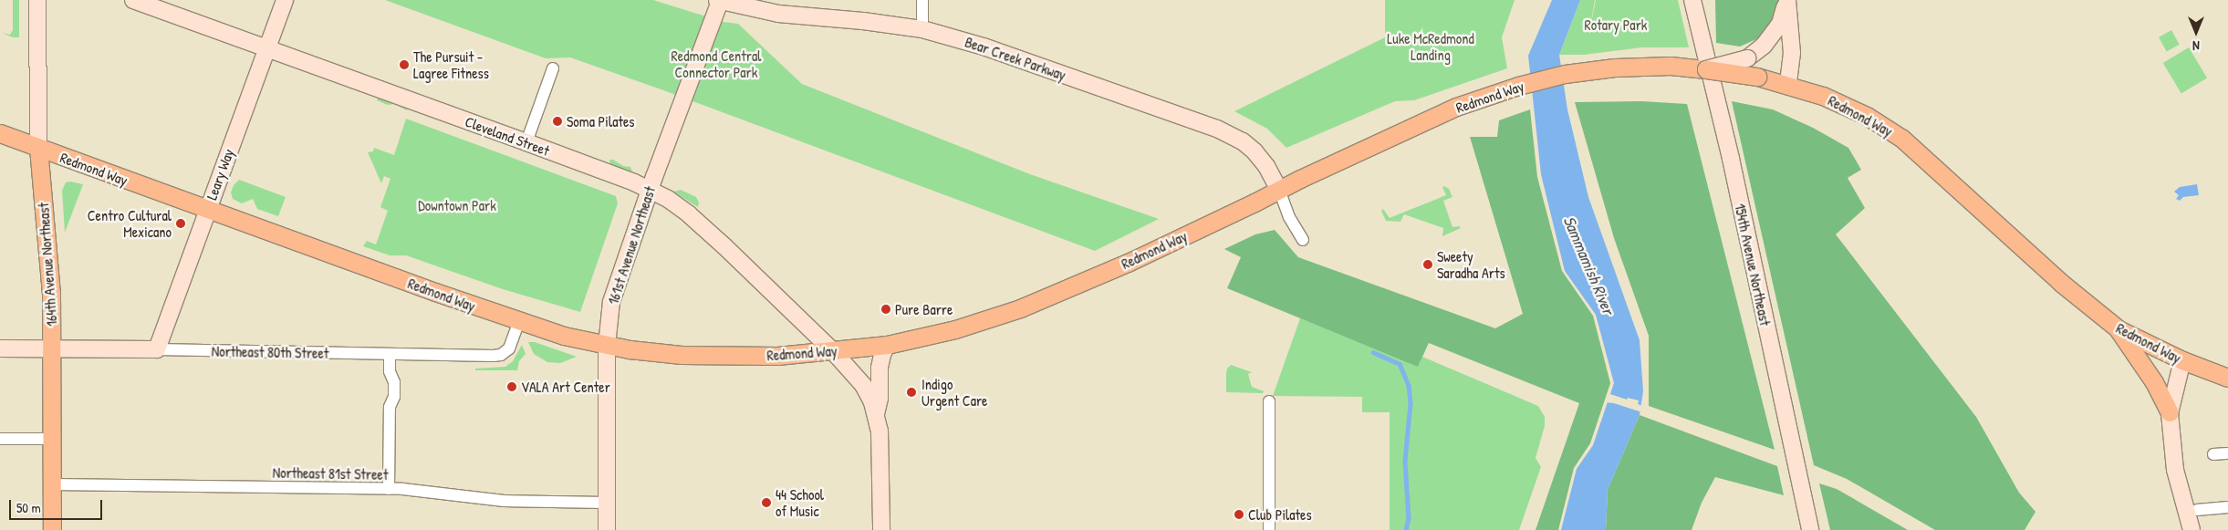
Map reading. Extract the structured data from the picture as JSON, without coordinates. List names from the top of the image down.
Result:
{
  "streets": {
    "main road": [
      "Bear Creek Parkway",
      "Redmond Way",
      "Cleveland Street",
      "Leary Way",
      "161st Avenue Northeast",
      "164th Avenue Northeast",
      "154th Avenue Northeast",
      "Northeast 80th Street"
    ],
    "street": ["Northeast 81st Street"]
  },
  "crossings": [
    ["Bear Creek Parkway", "Redmond Way"],
    ["Bear Creek Parkway", "161st Avenue Northeast"],
    ["Redmond Way", "Cleveland Street"],
    ["Redmond Way", "Leary Way"],
    ["Redmond Way", "161st Avenue Northeast"],
    ["Redmond Way", "164th Avenue Northeast"],
    ["Redmond Way", "Northeast 80th Street"],
    ["Cleveland Street", "Leary Way"],
    ["Cleveland Street", "161st Avenue Northeast"],
    ["Leary Way", "Northeast 80th Street"],
    ["161st Avenue Northeast", "Northeast 81st Street"],
    ["164th Avenue Northeast", "Northeast 80th Street"],
    ["164th Avenue Northeast", "Northeast 81st Street"]
  ],
  "water": ["Sammamish River"],
  "parks": [
    "Rotary Park",
    "Luke McRedmond Landing",
    "Redmond Central Connector Park",
    "Downtown Park"
  ],
  "places": [
    "The Pursuit - Lagree Fitness",
    "Soma Pilates",
    "Centro Cultural Mexicano",
    "Sweety Saradha Arts",
    "Pure Barre",
    "VALA Art Center",
    "Indigo Urgent Care",
    "44 School of Music",
    "Club Pilates"
  ],
  "scale_bar": "50 m",
  "north": "bottom"
}
